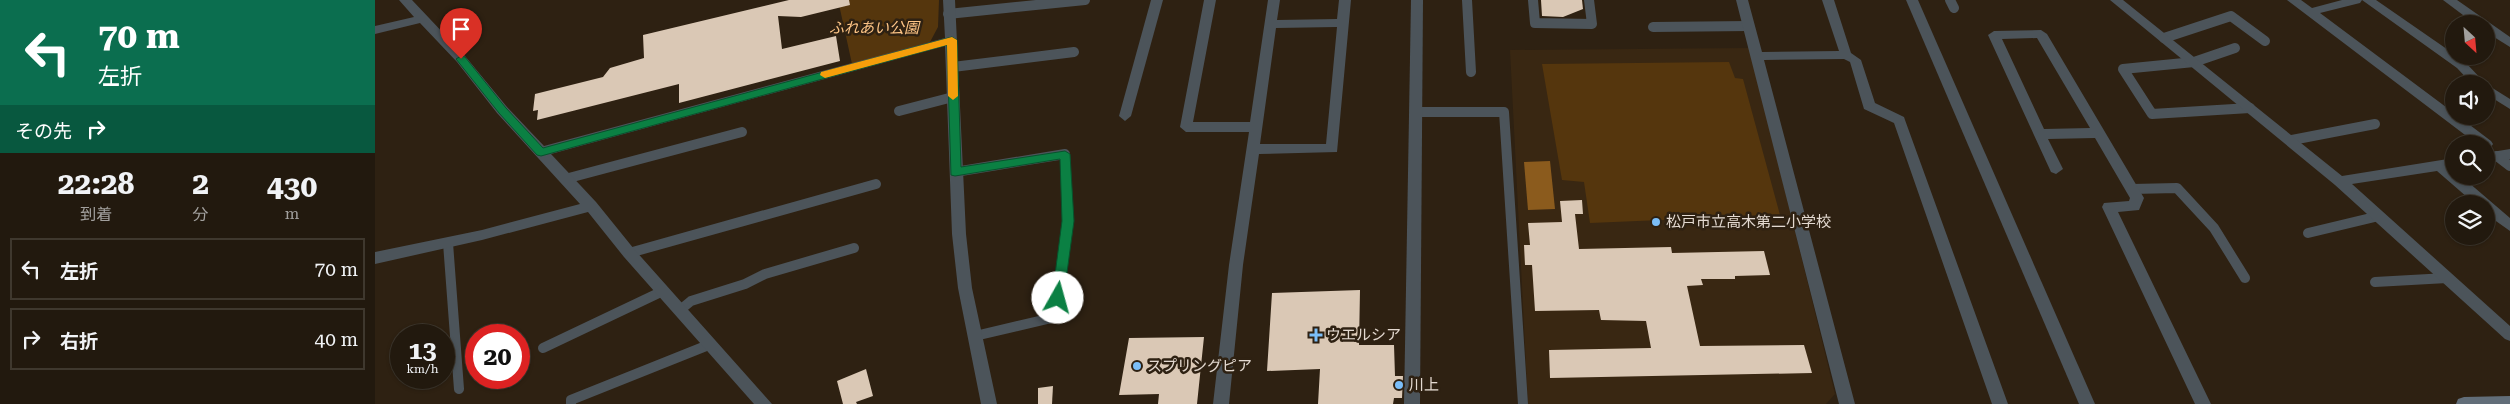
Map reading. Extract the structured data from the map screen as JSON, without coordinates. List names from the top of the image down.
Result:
{
  "parks": ["ふれあい公園"],
  "places": {
    "other": ["松戸市立高木第二小学校", "スプリングピア", "川上"],
    "health": ["ウエルシア"]
  },
  "north": "bottom right",
  "page": {
    "turn": ["70 m", "左折"],
    "then": "その先",
    "eta": [
      "22:28",
      "到着",
      "2",
      "分",
      "430",
      "m"
    ],
    "list": [
      {
        "name": "左折",
        "value": "70 m"
      },
      {
        "name": "右折",
        "value": "40 m"
      }
    ],
    "speed": "13 km/h",
    "limit": "20"
  }
}
